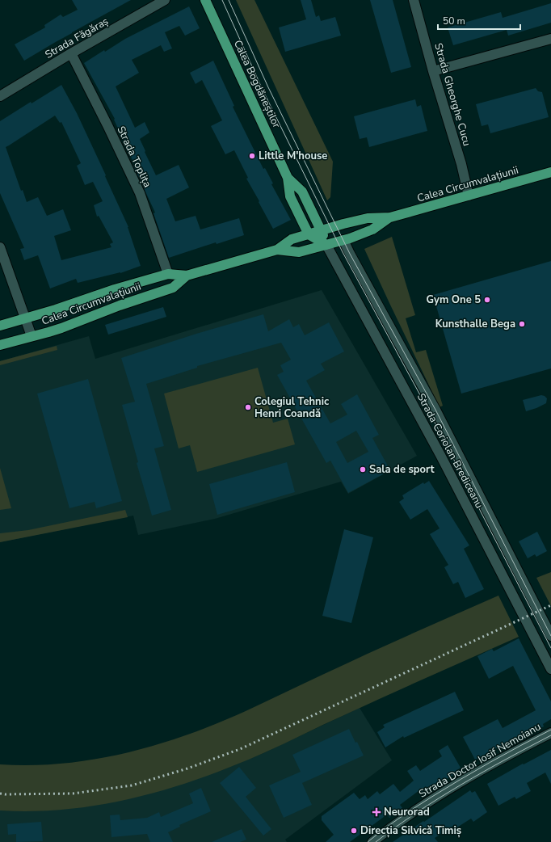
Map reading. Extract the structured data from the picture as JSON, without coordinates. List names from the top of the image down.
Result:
{
  "streets": {
    "main road": ["Calea Bogdăneștilor", "Calea Circumvalațiunii"],
    "street": [
      "Strada Făgăraș",
      "Strada Gheorghe Cucu",
      "Strada Toplița",
      "Strada Coriolan Brediceanu",
      "Strada Doctor Iosif Nemoianu"
    ]
  },
  "crossings": [
    ["Strada Făgăraș", "Strada Toplița"],
    ["Calea Bogdăneștilor", "Calea Circumvalațiunii"],
    ["Calea Bogdăneștilor", "Strada Coriolan Brediceanu"],
    ["Strada Gheorghe Cucu", "Calea Circumvalațiunii"],
    ["Strada Toplița", "Calea Circumvalațiunii"],
    ["Calea Circumvalațiunii", "Strada Coriolan Brediceanu"]
  ],
  "places": {
    "other": [
      "Little M'house",
      "Gym One 5",
      "Kunsthalle Bega",
      "Colegiul Tehnic Henri Coandă",
      "Sala de sport",
      "Direcția Silvică Timiș"
    ],
    "health": ["Neurorad"]
  },
  "scale_bar": "50 m"
}
